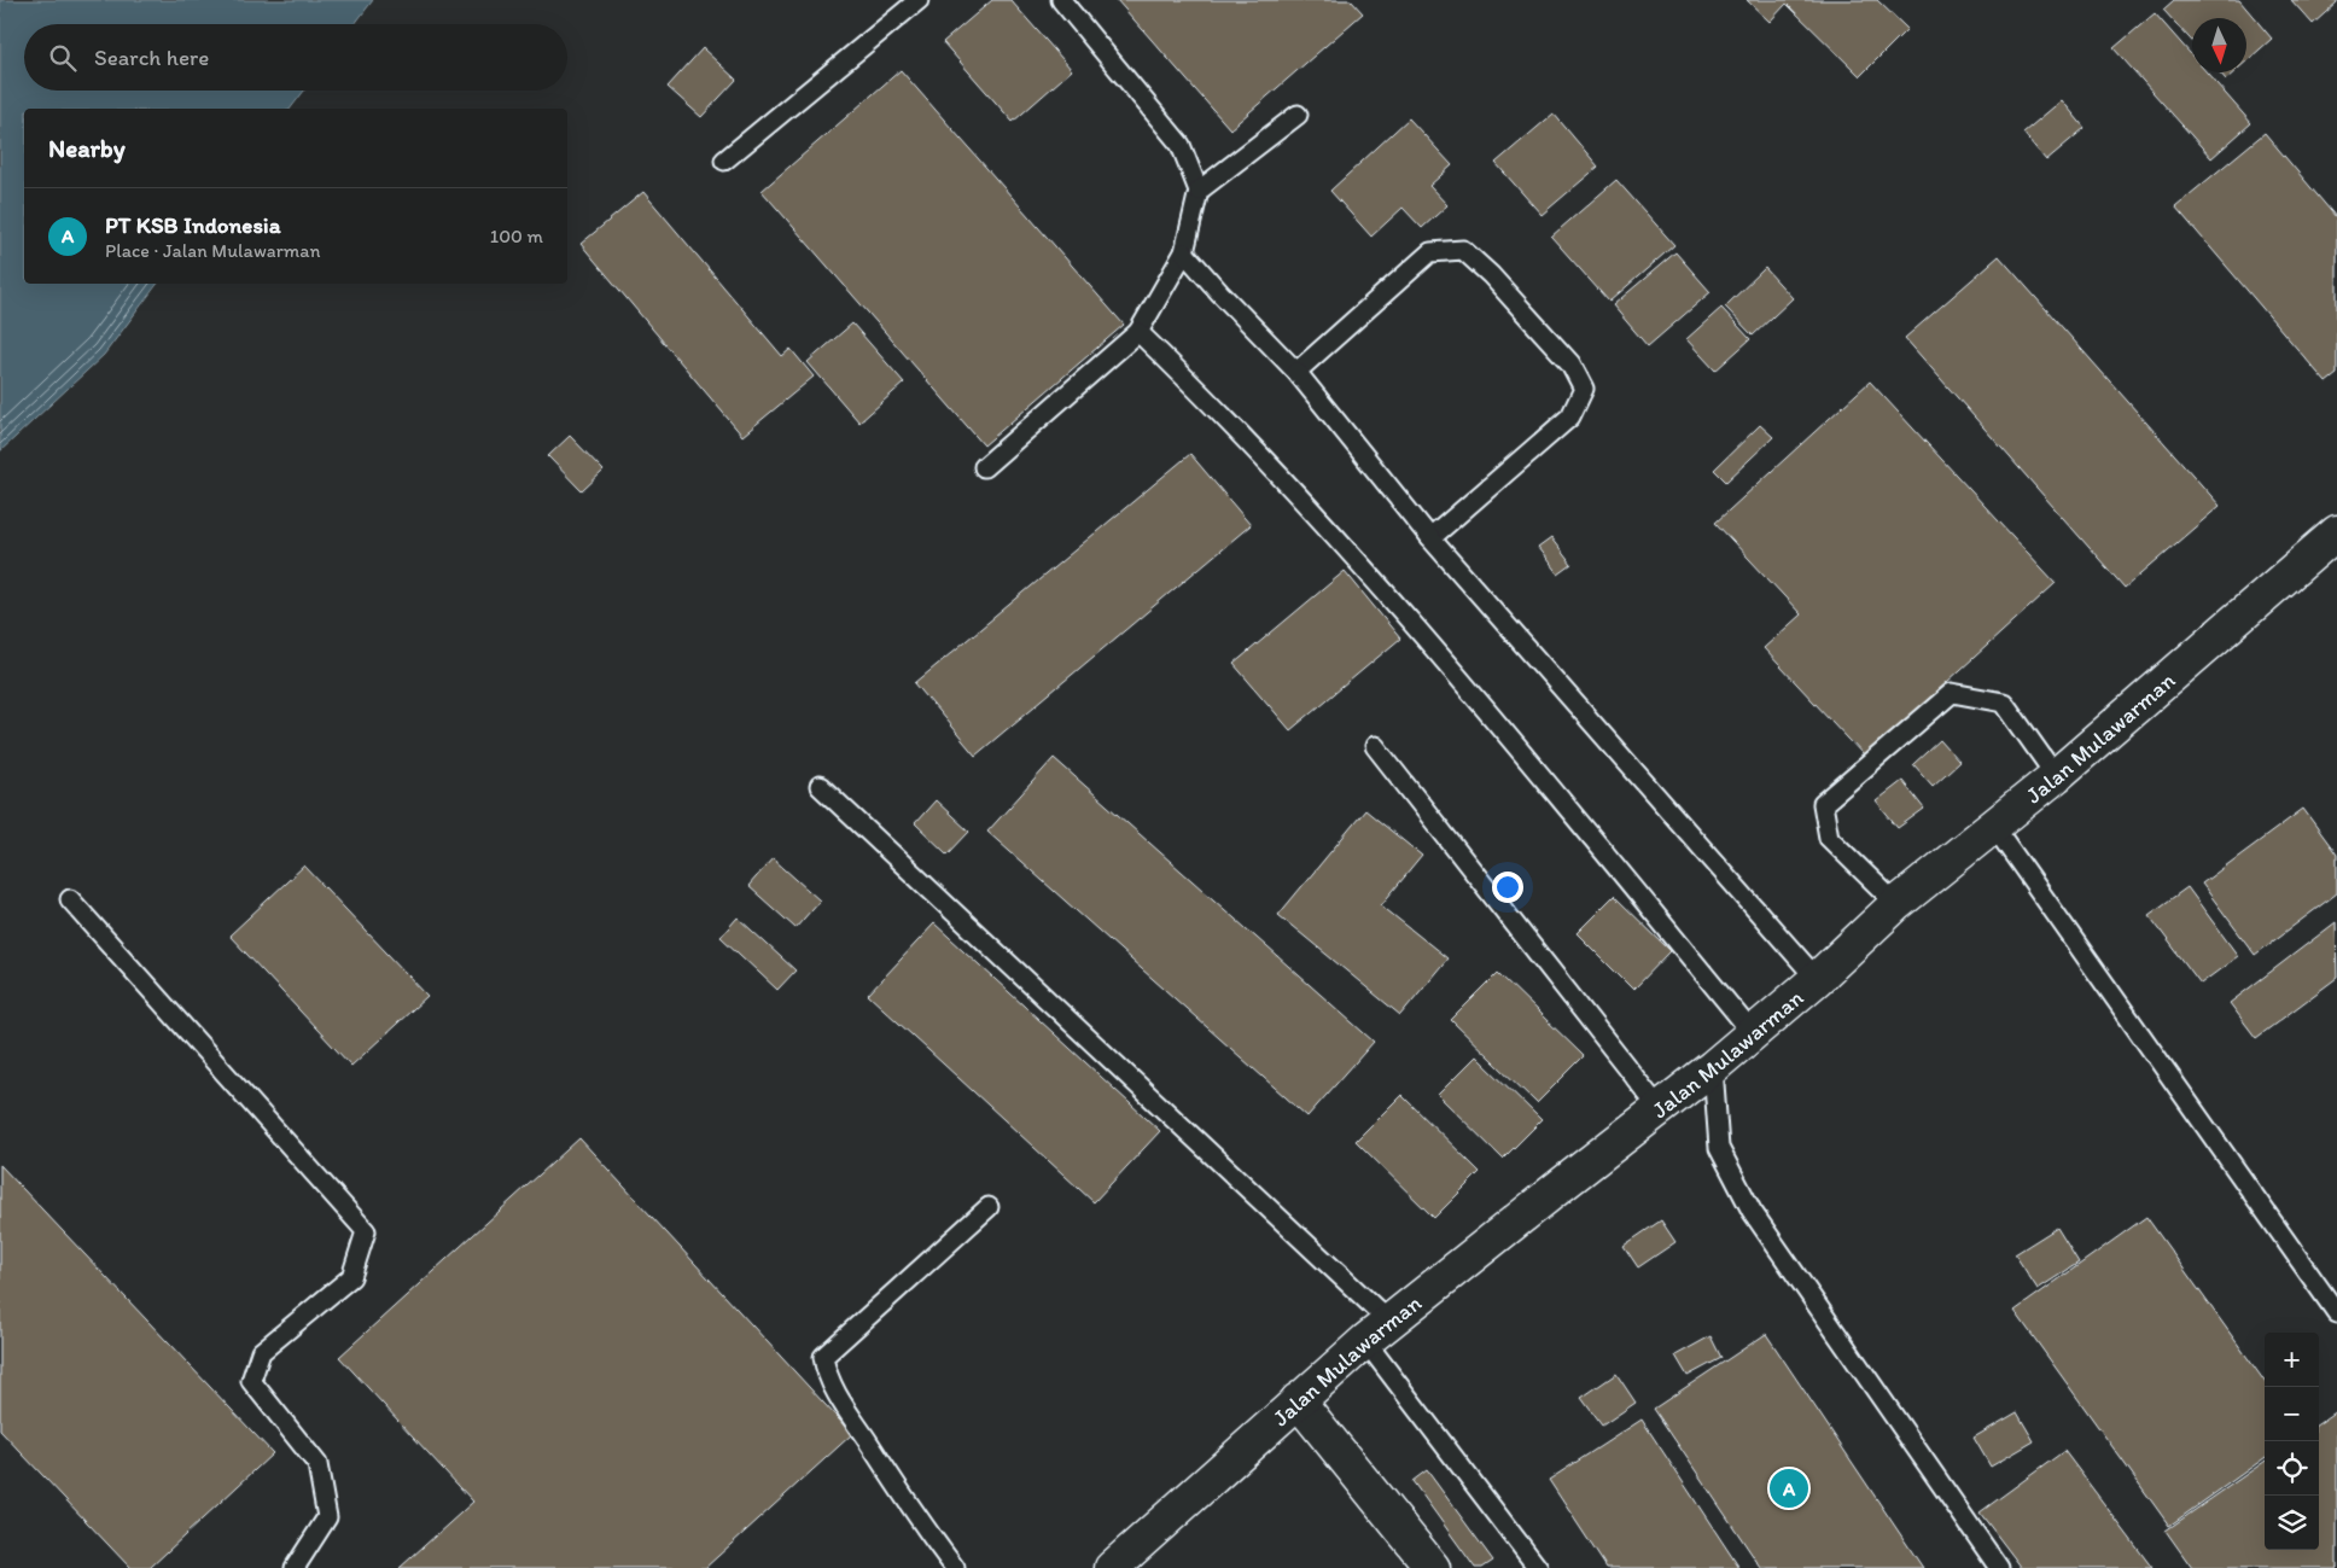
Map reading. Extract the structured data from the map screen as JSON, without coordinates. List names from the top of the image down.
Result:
{
  "streets": {
    "main road": ["Jalan Mulawarman"]
  },
  "north": "bottom",
  "page": {
    "search": "Search here",
    "heading": "Nearby",
    "list": [
      {
        "mark": "A",
        "name": "PT KSB Indonesia",
        "note": "Place · Jalan Mulawarman",
        "value": "100 m"
      }
    ],
    "map_buttons": ["+", "−"],
    "pins": "A"
  }
}
